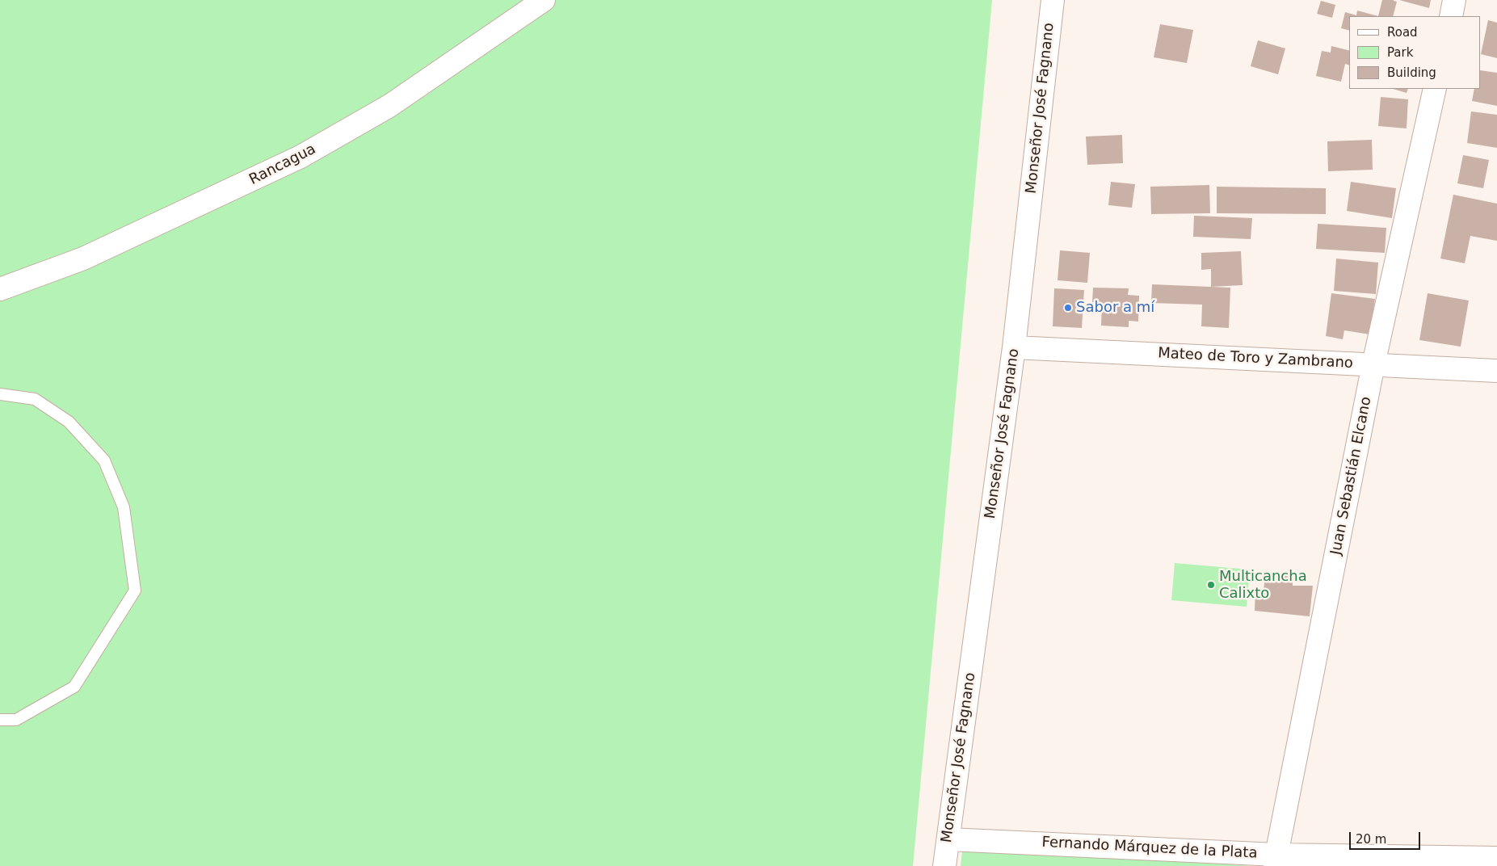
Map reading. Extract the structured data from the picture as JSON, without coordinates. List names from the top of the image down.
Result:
{
  "streets": {
    "street": [
      "Monseñor José Fagnano",
      "Rancagua",
      "Mateo de Toro y Zambrano",
      "Juan Sebastián Elcano",
      "Fernando Márquez de la Plata"
    ]
  },
  "crossings": [
    ["Monseñor José Fagnano", "Mateo de Toro y Zambrano"],
    ["Monseñor José Fagnano", "Fernando Márquez de la Plata"],
    ["Mateo de Toro y Zambrano", "Juan Sebastián Elcano"],
    ["Juan Sebastián Elcano", "Fernando Márquez de la Plata"]
  ],
  "places": ["Sabor a mí", "Multicancha Calixto"],
  "legend": ["Road", "Park", "Building"],
  "scale_bar": "20 m"
}
